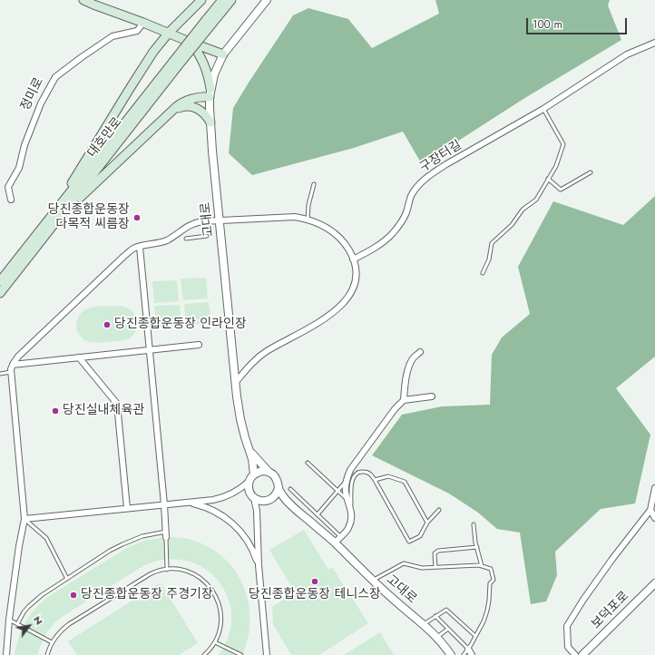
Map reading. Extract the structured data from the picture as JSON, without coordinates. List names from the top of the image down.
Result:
{
  "streets": {
    "main road": ["대호만로"],
    "street": [
      "정미로",
      "구장터길",
      "고대로",
      "보덕포로"
    ]
  },
  "places": [
    "당진종합운동장 다목적 씨름장",
    "당진종합운동장 인라인장",
    "당진실내체육관",
    "당진종합운동장 테니스장",
    "당진종합운동장 주경기장"
  ],
  "scale_bar": "100 m",
  "north": "top right"
}
